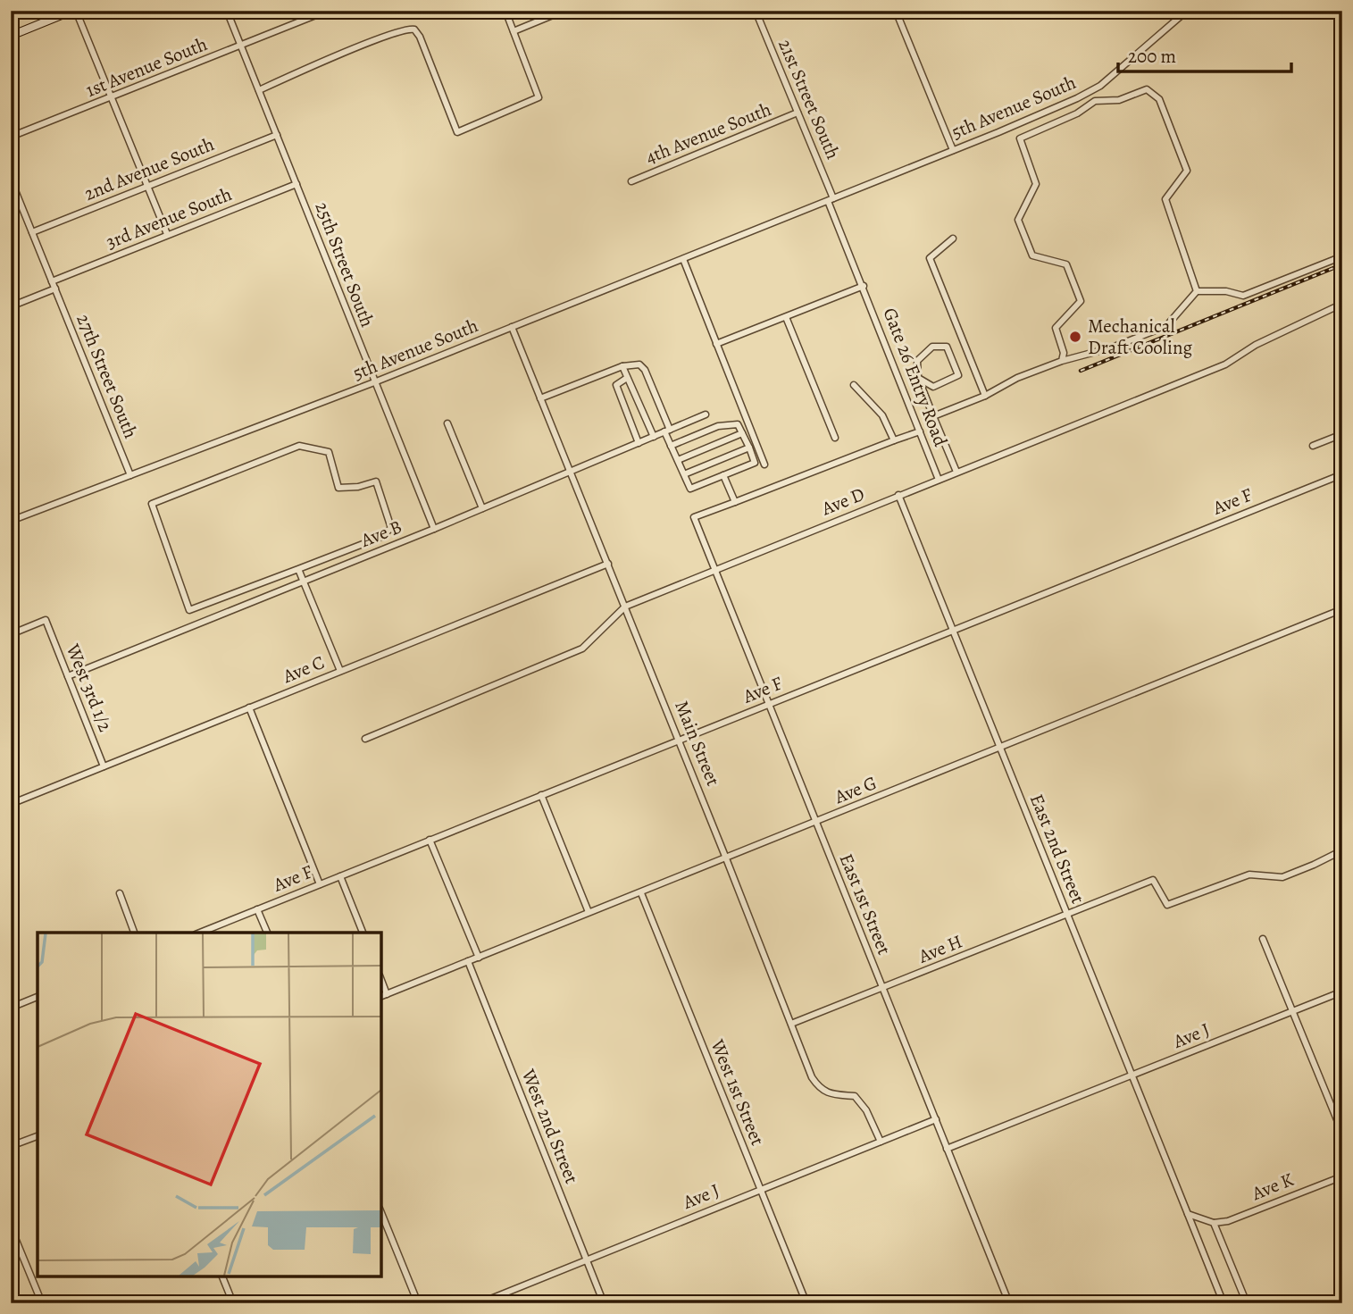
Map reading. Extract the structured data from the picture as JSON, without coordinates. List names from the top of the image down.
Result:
{
  "streets": {
    "street": [
      "1st Avenue South",
      "21st Street South",
      "5th Avenue South",
      "4th Avenue South",
      "2nd Avenue South",
      "3rd Avenue South",
      "25th Street South",
      "27th Street South",
      "Gate 26 Entry Road",
      "Ave D",
      "Ave F",
      "Ave B",
      "Ave C",
      "West 3rd 1/2",
      "Main Street",
      "Ave G",
      "East 2nd Street",
      "East 1st Street",
      "Ave H",
      "Ave J",
      "West 1st Street",
      "West 2nd Street",
      "Ave K"
    ]
  },
  "crossings": [
    ["1st Avenue South", "25th Street South"],
    ["21st Street South", "5th Avenue South"],
    ["21st Street South", "4th Avenue South"],
    ["21st Street South", "Gate 26 Entry Road"],
    ["5th Avenue South", "25th Street South"],
    ["5th Avenue South", "27th Street South"],
    ["5th Avenue South", "Main Street"],
    ["2nd Avenue South", "25th Street South"],
    ["3rd Avenue South", "25th Street South"],
    ["3rd Avenue South", "27th Street South"],
    ["25th Street South", "Ave B"],
    ["Gate 26 Entry Road", "Ave D"],
    ["Ave D", "Main Street"],
    ["Ave D", "East 2nd Street"],
    ["Ave D", "East 1st Street"],
    ["Ave F", "Main Street"],
    ["Ave F", "East 2nd Street"],
    ["Ave F", "East 1st Street"],
    ["Ave B", "West 3rd 1/2"],
    ["Ave B", "Main Street"],
    ["Ave C", "West 3rd 1/2"],
    ["Ave C", "Main Street"],
    ["Main Street", "Ave G"],
    ["Main Street", "Ave H"],
    ["Main Street", "Ave J"],
    ["Ave G", "East 2nd Street"],
    ["Ave G", "East 1st Street"],
    ["Ave G", "West 1st Street"],
    ["Ave G", "West 2nd Street"],
    ["East 2nd Street", "Ave H"],
    ["East 2nd Street", "Ave J"],
    ["East 1st Street", "Ave H"],
    ["East 1st Street", "Ave J"],
    ["Ave J", "West 1st Street"],
    ["Ave J", "West 2nd Street"]
  ],
  "places": ["Mechanical Draft Cooling"],
  "scale_bar": "200 m"
}
